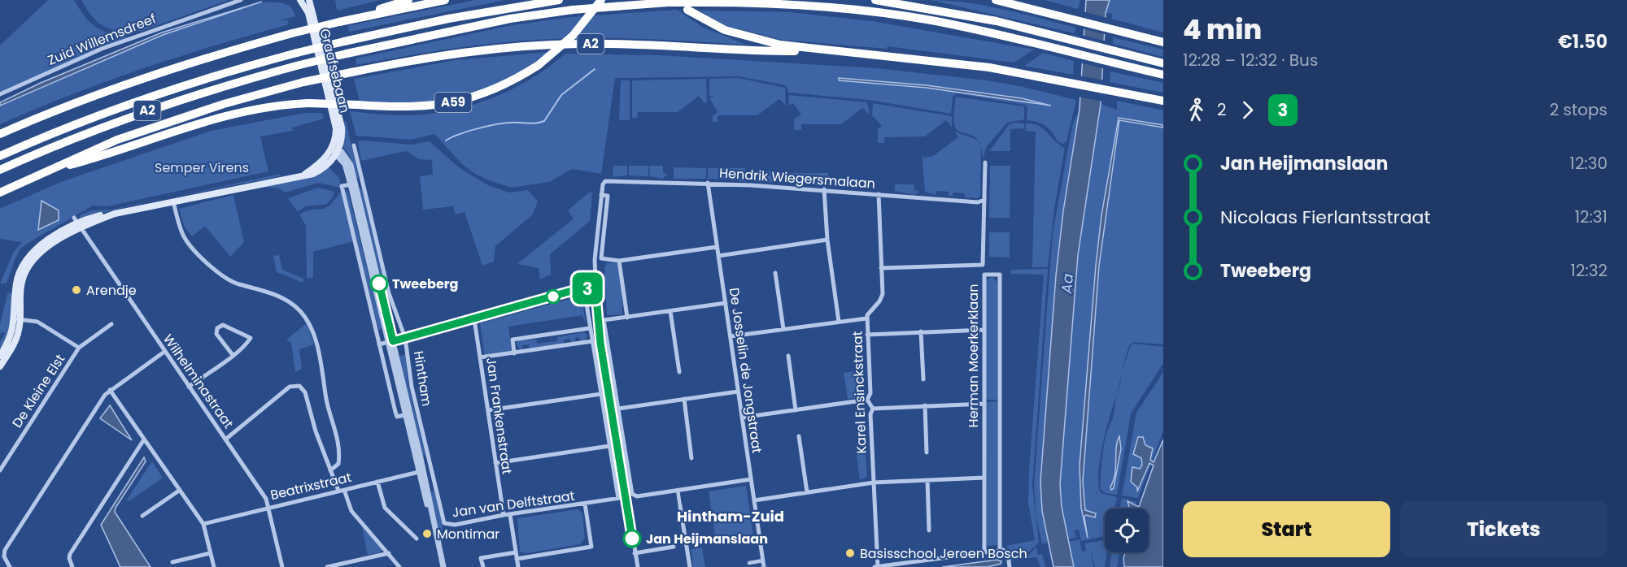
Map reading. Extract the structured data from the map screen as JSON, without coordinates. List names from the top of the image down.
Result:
{
  "streets": {
    "highway": ["A2", "A59"],
    "main road": ["Graafsebaan"],
    "street": [
      "Zuid Willemsdreef",
      "Hendrik Wiegersmalaan",
      "Herman Moerkerklaan",
      "De Josselin de Jongstraat",
      "Hintham",
      "Wilhelminastraat",
      "De Kleine Elst",
      "Karel Ensinckstraat",
      "Jan Frankenstraat",
      "Beatrixstraat",
      "Jan van Delftstraat"
    ]
  },
  "crossings": [
    ["A2", "A59"],
    ["Graafsebaan", "Hintham"],
    ["Hendrik Wiegersmalaan", "Herman Moerkerklaan"],
    ["Hendrik Wiegersmalaan", "De Josselin de Jongstraat"],
    ["Hendrik Wiegersmalaan", "Karel Ensinckstraat"],
    ["Herman Moerkerklaan", "Karel Ensinckstraat"],
    ["Hintham", "Beatrixstraat"],
    ["Hintham", "Jan van Delftstraat"],
    ["Wilhelminastraat", "Beatrixstraat"],
    ["Jan Frankenstraat", "Jan van Delftstraat"]
  ],
  "districts": ["Hintham-Zuid"],
  "water": ["Aa"],
  "parks": ["Semper Virens"],
  "places": [
    "Tweeberg",
    "Arendje",
    "Montimar",
    "Jan Heijmanslaan",
    "Basisschool Jeroen Bosch"
  ],
  "lines": ["bus line 3"],
  "page": {
    "on_map": "3",
    "heading": ["4 min", "12:28 – 12:32 · Bus", "€1.50"],
    "legs": ["2", "3", "2 stops"],
    "list": [
      {
        "name": "Jan Heijmanslaan",
        "value": "12:30"
      },
      {
        "name": "Nicolaas Fierlantsstraat",
        "value": "12:31"
      },
      {
        "name": "Tweeberg",
        "value": "12:32"
      }
    ],
    "buttons": ["Start", "Tickets"]
  }
}
